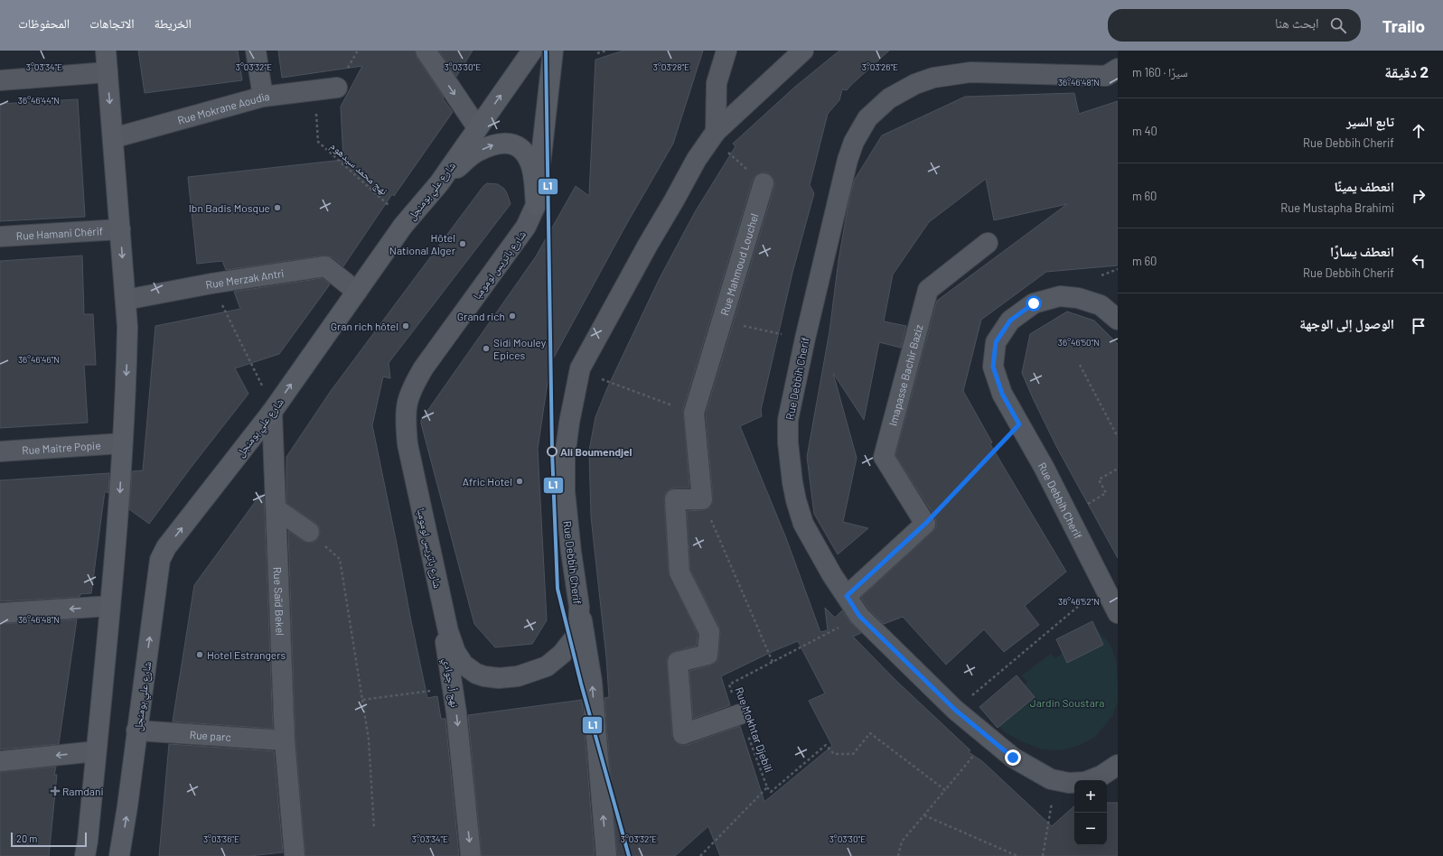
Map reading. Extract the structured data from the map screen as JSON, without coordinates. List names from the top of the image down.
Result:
{
  "streets": {
    "main road": ["شارع علي بومنجل", "شارع باتريس لومومبا"],
    "street": [
      "Rue Mokrane Aoudia",
      "Rue Hamani Chérif",
      "Rue Mahmoud Louchel",
      "Rue Merzak Antri",
      "Imapasse Bachir Baziz",
      "Rue Debbih Cherif",
      "Rue Maitre Popie",
      "Rue Saïd Bekel",
      "نهج أ. جوادي",
      "Rue parc"
    ],
    "path": ["نهج محمد سيدهوم", "Rue Mokhtar Djebili"]
  },
  "crossings": [
    ["Rue Mokrane Aoudia", "نهج محمد سيدهوم"],
    ["شارع علي بومنجل", "شارع باتريس لومومبا"],
    ["شارع علي بومنجل", "Rue Merzak Antri"],
    ["شارع علي بومنجل", "Rue Saïd Bekel"],
    ["شارع علي بومنجل", "Rue parc"],
    ["شارع باتريس لومومبا", "Rue Debbih Cherif"],
    ["شارع باتريس لومومبا", "نهج أ. جوادي"],
    ["Rue Debbih Cherif", "Rue Mokhtar Djebili"],
    ["Rue Saïd Bekel", "Rue parc"]
  ],
  "parks": ["Jardin Soustara"],
  "places": {
    "other": [
      "Ibn Badis Mosque",
      "Hôtel National Alger",
      "Grand rich",
      "Gran rich hôtel",
      "Sidi Mouley Epices",
      "Ali Boumendjel",
      "Afric Hotel",
      "Hotel Estrangers"
    ],
    "health": ["Ramdani"]
  },
  "lines": ["transit line L1"],
  "scale_bar": "20 m",
  "page": {
    "header": "Trailo",
    "search": "ابحث هنا",
    "nav": ["الخريطة", "الاتجاهات", "المحفوظات"],
    "heading": ["2 دقيقة", "سيرًا · 160 m"],
    "list": [
      ["تابع السير", "Rue Debbih Cherif", "40 m"],
      ["انعطف يمينًا", "Rue Mustapha Brahimi", "60 m"],
      ["انعطف يسارًا", "Rue Debbih Cherif", "60 m"],
      "الوصول إلى الوجهة"
    ],
    "map_buttons": ["+", "−"],
    "scale": "20 m"
  },
  "coordinates": [
    "3°03'34\"E",
    "3°03'32\"E",
    "3°03'30\"E",
    "3°03'28\"E",
    "3°03'26\"E",
    "36°46'48\"N",
    "36°46'44\"N",
    "36°46'50\"N",
    "36°46'46\"N",
    "36°46'52\"N",
    "3°03'36\"E"
  ]
}
